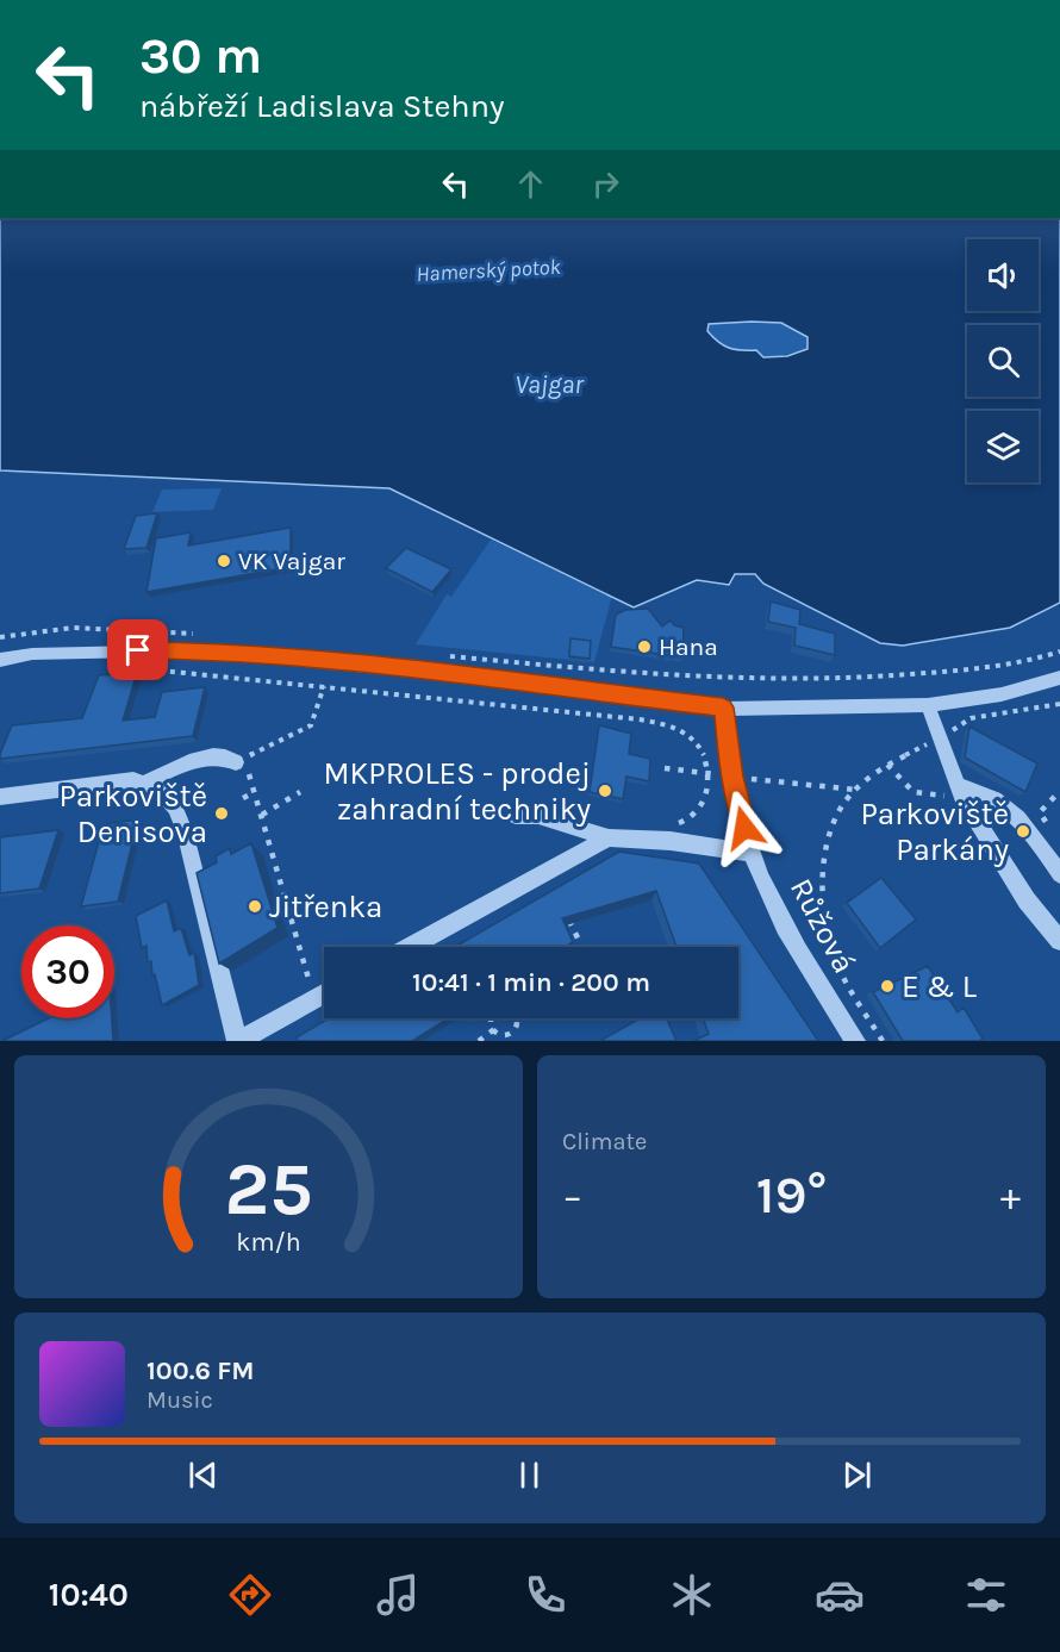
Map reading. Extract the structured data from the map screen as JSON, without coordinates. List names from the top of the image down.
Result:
{
  "streets": {
    "street": ["Růžová"]
  },
  "water": ["Hamerský potok", "Vajgar"],
  "places": [
    "VK Vajgar",
    "Hana",
    "MKPROLES - prodej zahradní techniky",
    "Parkoviště Denisova",
    "Parkoviště Parkány",
    "Jitřenka",
    "E & L"
  ],
  "page": {
    "turn": ["30 m", "nábřeží Ladislava Stehny"],
    "limit": "30",
    "trip": "10:41 · 1 min · 200 m",
    "tile": "Climate",
    "heat": ["−", "19°", "+"],
    "song": ["100.6 FM", "Music"],
    "tabs": "10:40",
    "gauge": ["25", "km/h"]
  }
}
